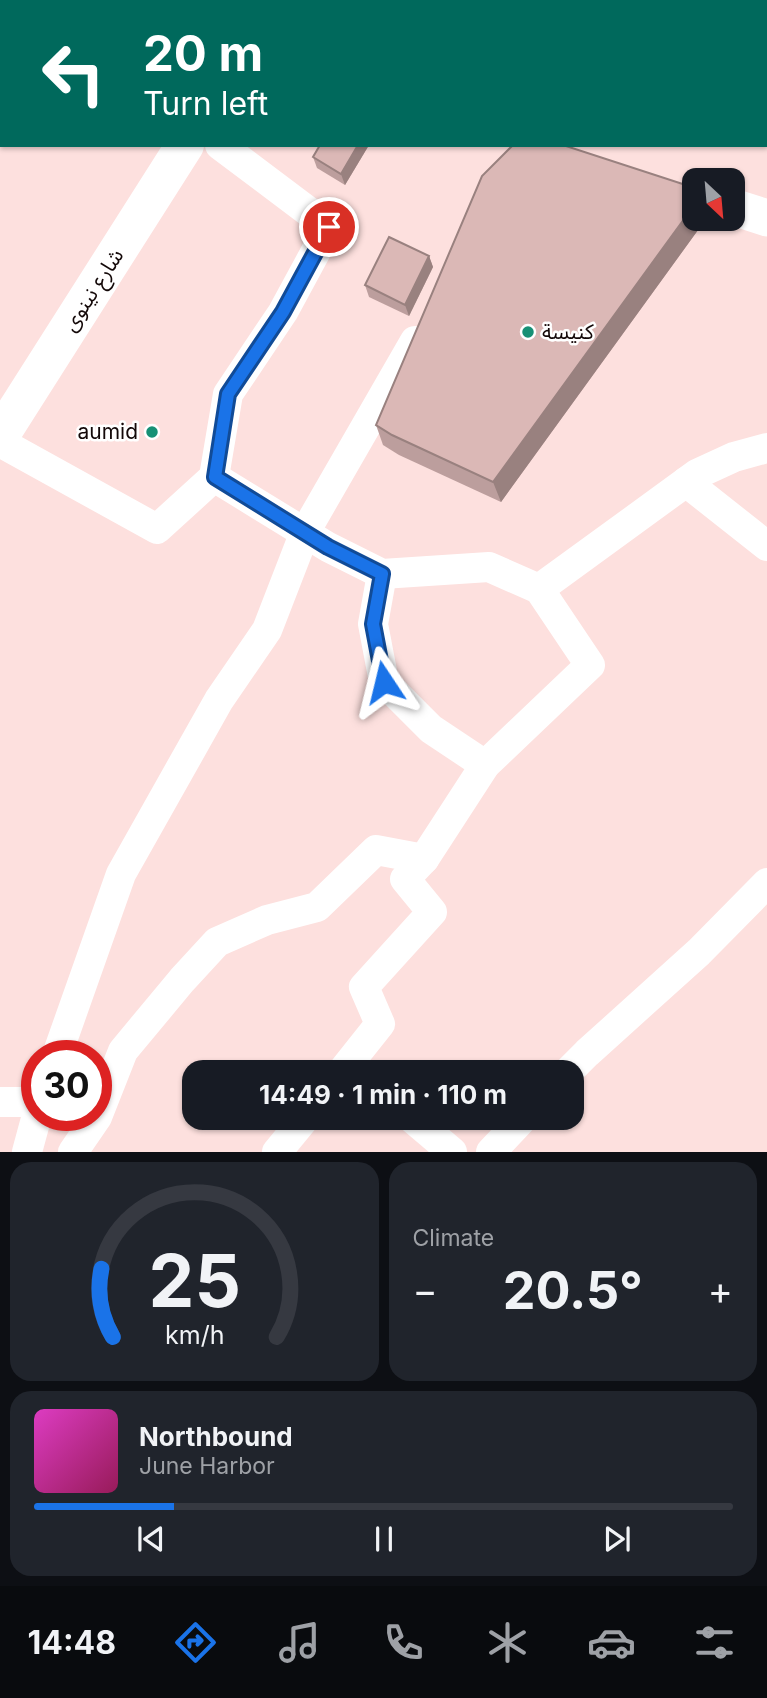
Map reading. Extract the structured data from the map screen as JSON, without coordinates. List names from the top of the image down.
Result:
{
  "streets": {
    "main road": ["شارع نينوى"]
  },
  "places": ["كنيسة", "aumid"],
  "north": "bottom right",
  "page": {
    "turn": ["20 m", "Turn left"],
    "limit": "30",
    "trip": "14:49 · 1 min · 110 m",
    "tile": "Climate",
    "heat": ["−", "20.5°", "+"],
    "song": ["Northbound", "June Harbor"],
    "tabs": "14:48",
    "gauge": ["25", "km/h"]
  }
}
